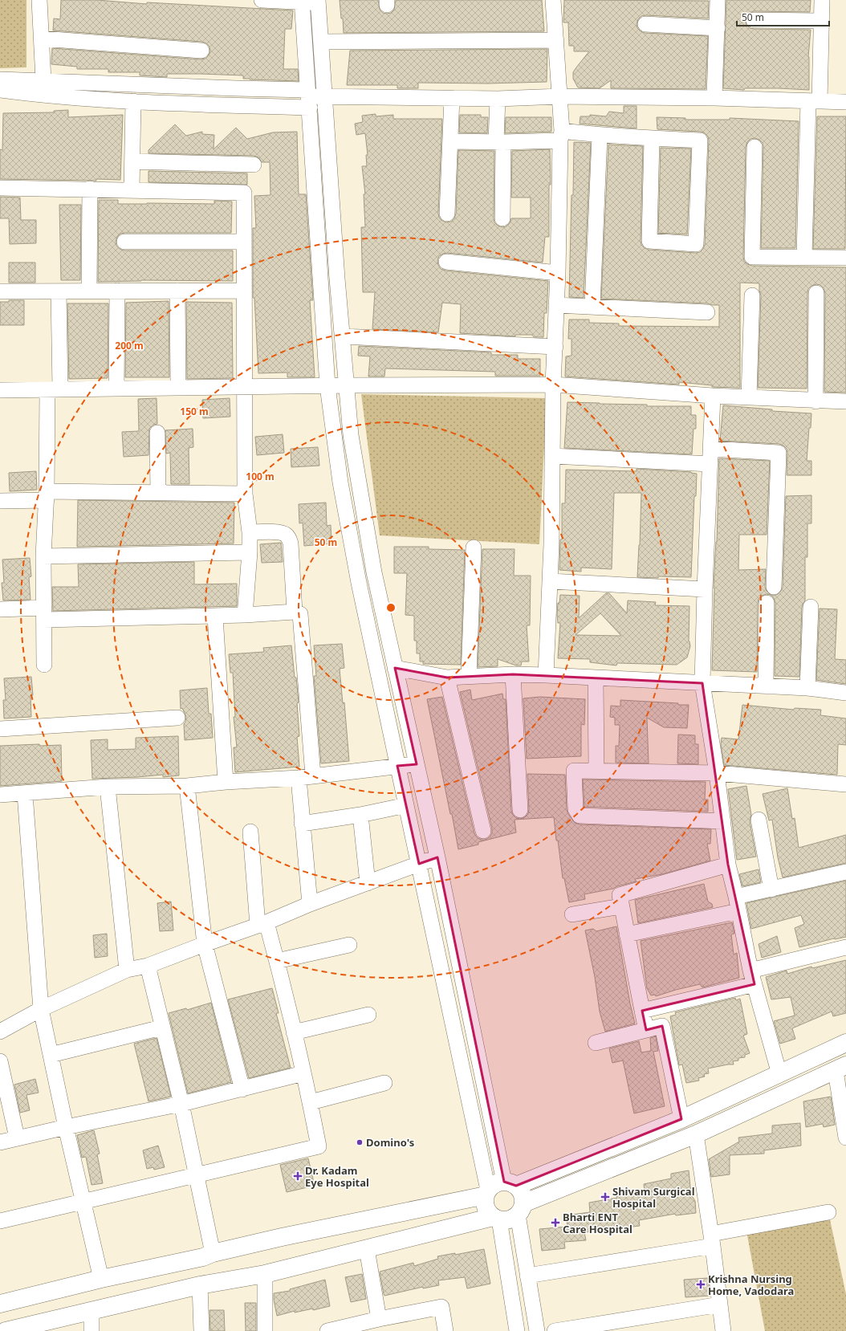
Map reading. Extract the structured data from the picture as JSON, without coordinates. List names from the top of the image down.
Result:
{
  "places": {
    "other": ["Domino's"],
    "health": [
      "Dr. Kadam Eye Hospital",
      "Shivam Surgical Hospital",
      "Bharti ENT Care Hospital",
      "Krishna Nursing Home, Vadodara"
    ]
  },
  "scale_bar": "50 m",
  "rings": [
    "200 m",
    "150 m",
    "100 m",
    "50 m"
  ]
}
